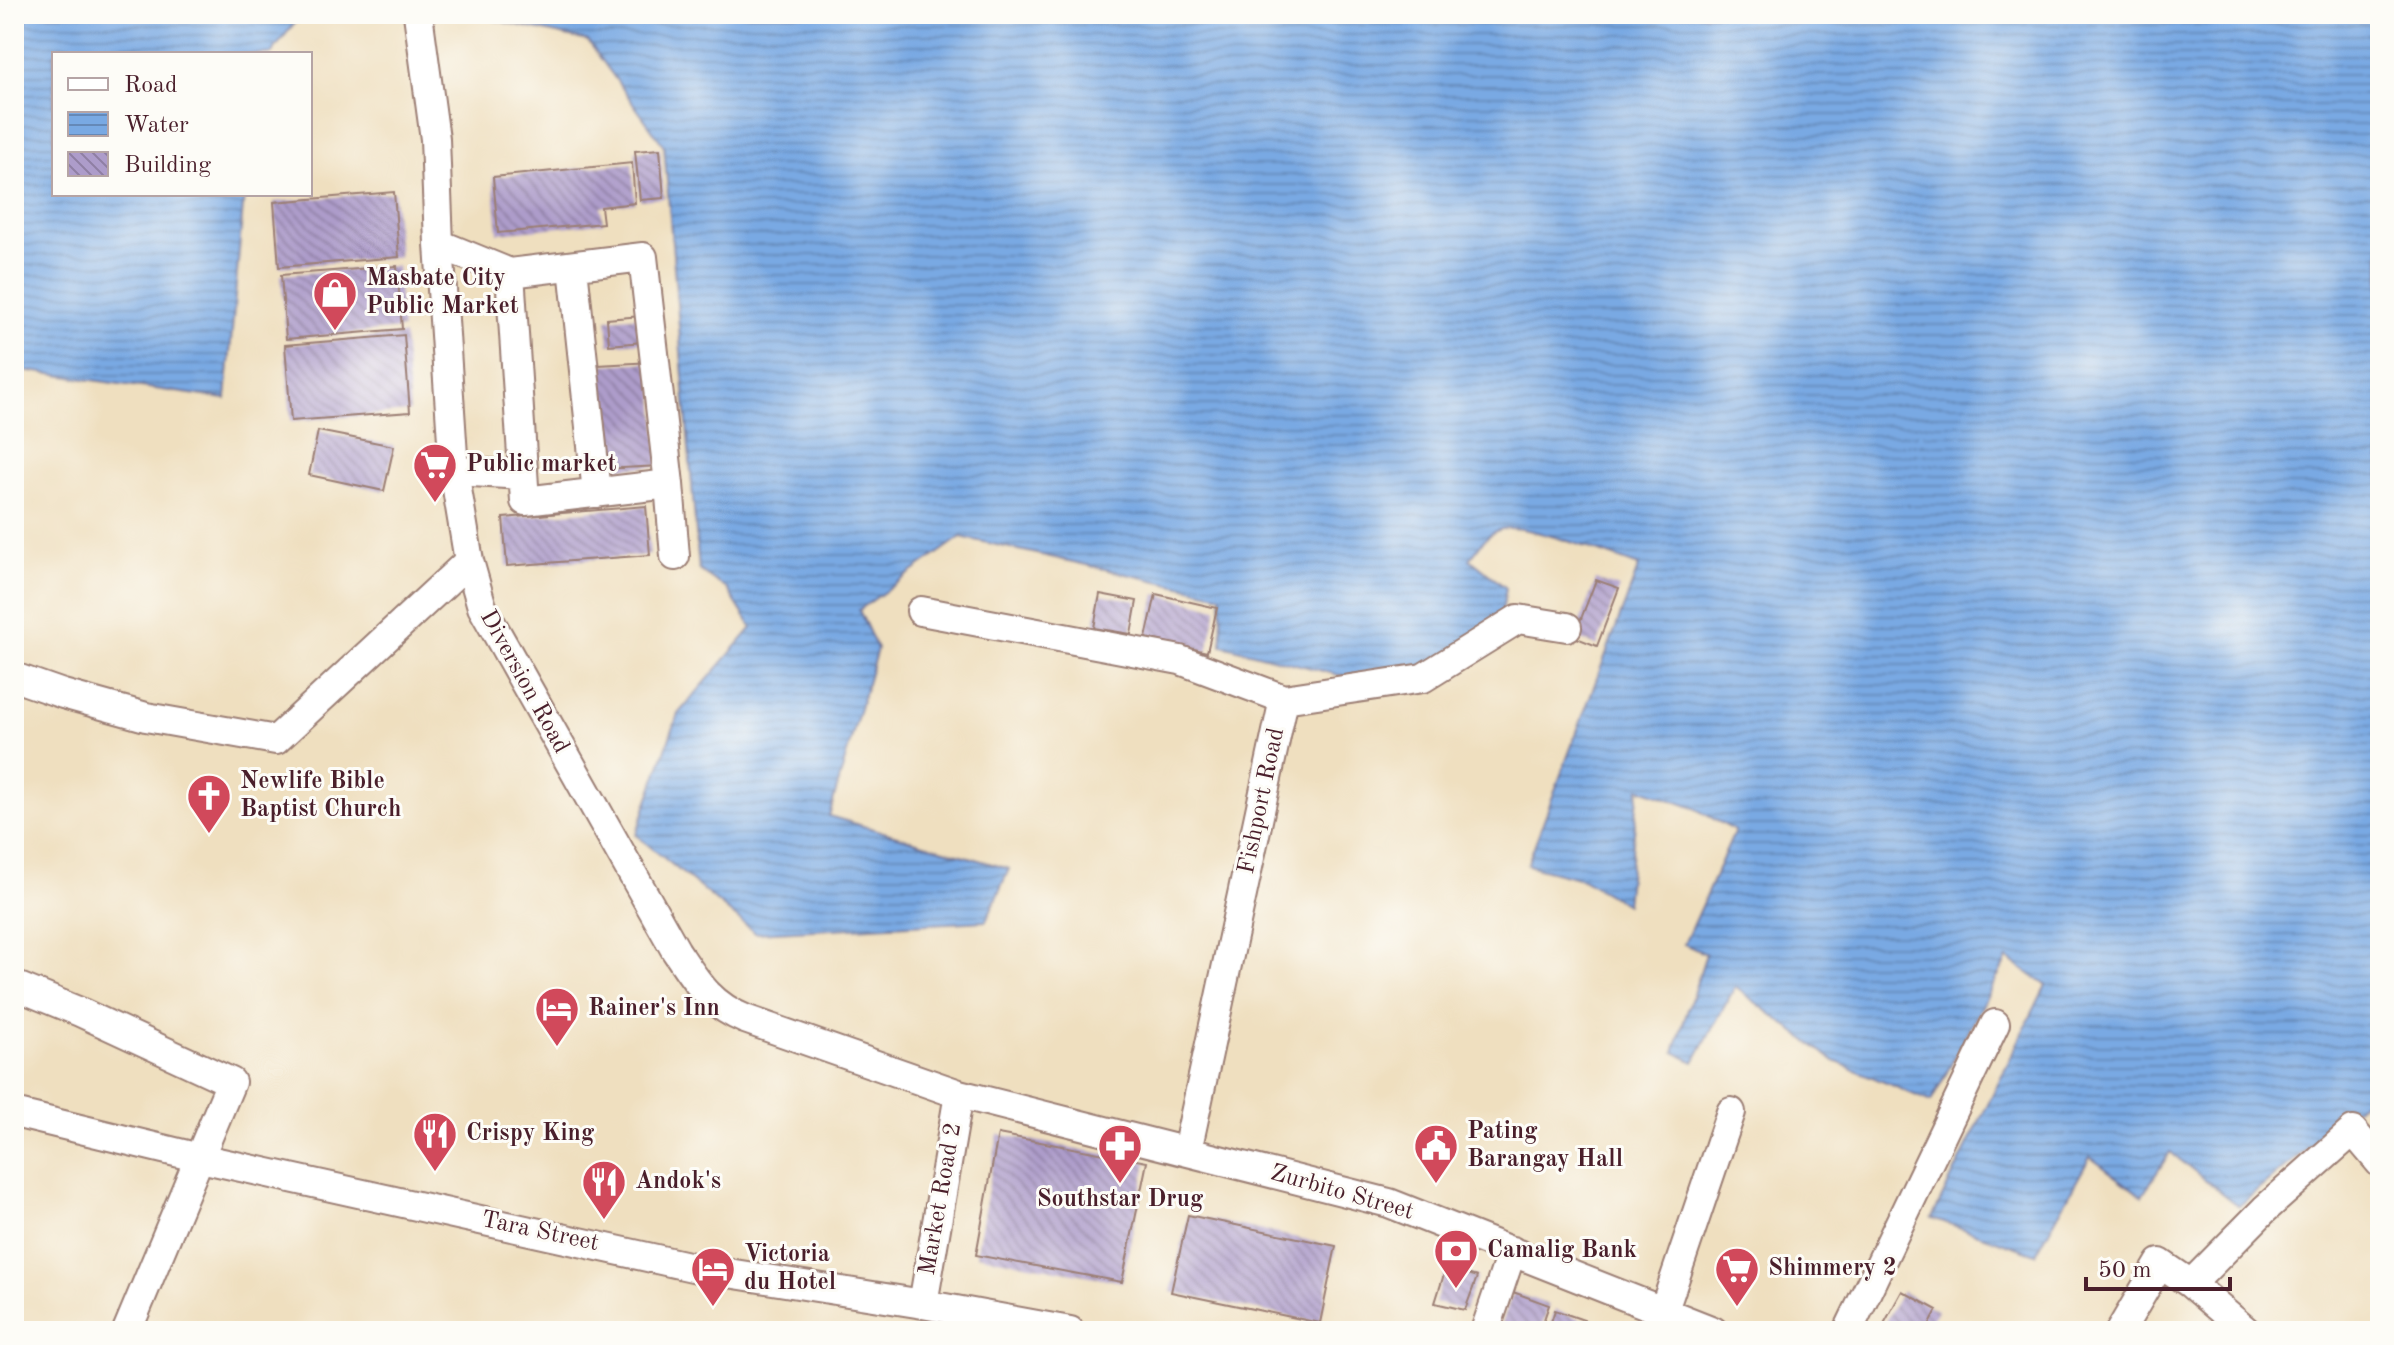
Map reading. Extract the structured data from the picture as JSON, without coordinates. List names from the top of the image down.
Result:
{
  "streets": {
    "street": [
      "Diversion Road",
      "Fishport Road",
      "Zurbito Street",
      "Market Road 2",
      "Tara Street"
    ]
  },
  "crossings": [
    ["Diversion Road", "Zurbito Street"],
    ["Diversion Road", "Market Road 2"],
    ["Fishport Road", "Zurbito Street"],
    ["Zurbito Street", "Market Road 2"],
    ["Market Road 2", "Tara Street"]
  ],
  "places": {
    "shop": ["Masbate City Public Market"],
    "supermarket": ["Public market", "Shimmery 2"],
    "church": ["Newlife Bible Baptist Church"],
    "hotel": ["Rainer's Inn", "Victoria du Hotel"],
    "restaurant": ["Crispy King", "Andok's"],
    "pharmacy": ["Southstar Drug"],
    "public building": ["Pating Barangay Hall"],
    "bank": ["Camalig Bank"]
  },
  "legend": ["Road", "Water", "Building"],
  "scale_bar": "50 m"
}
